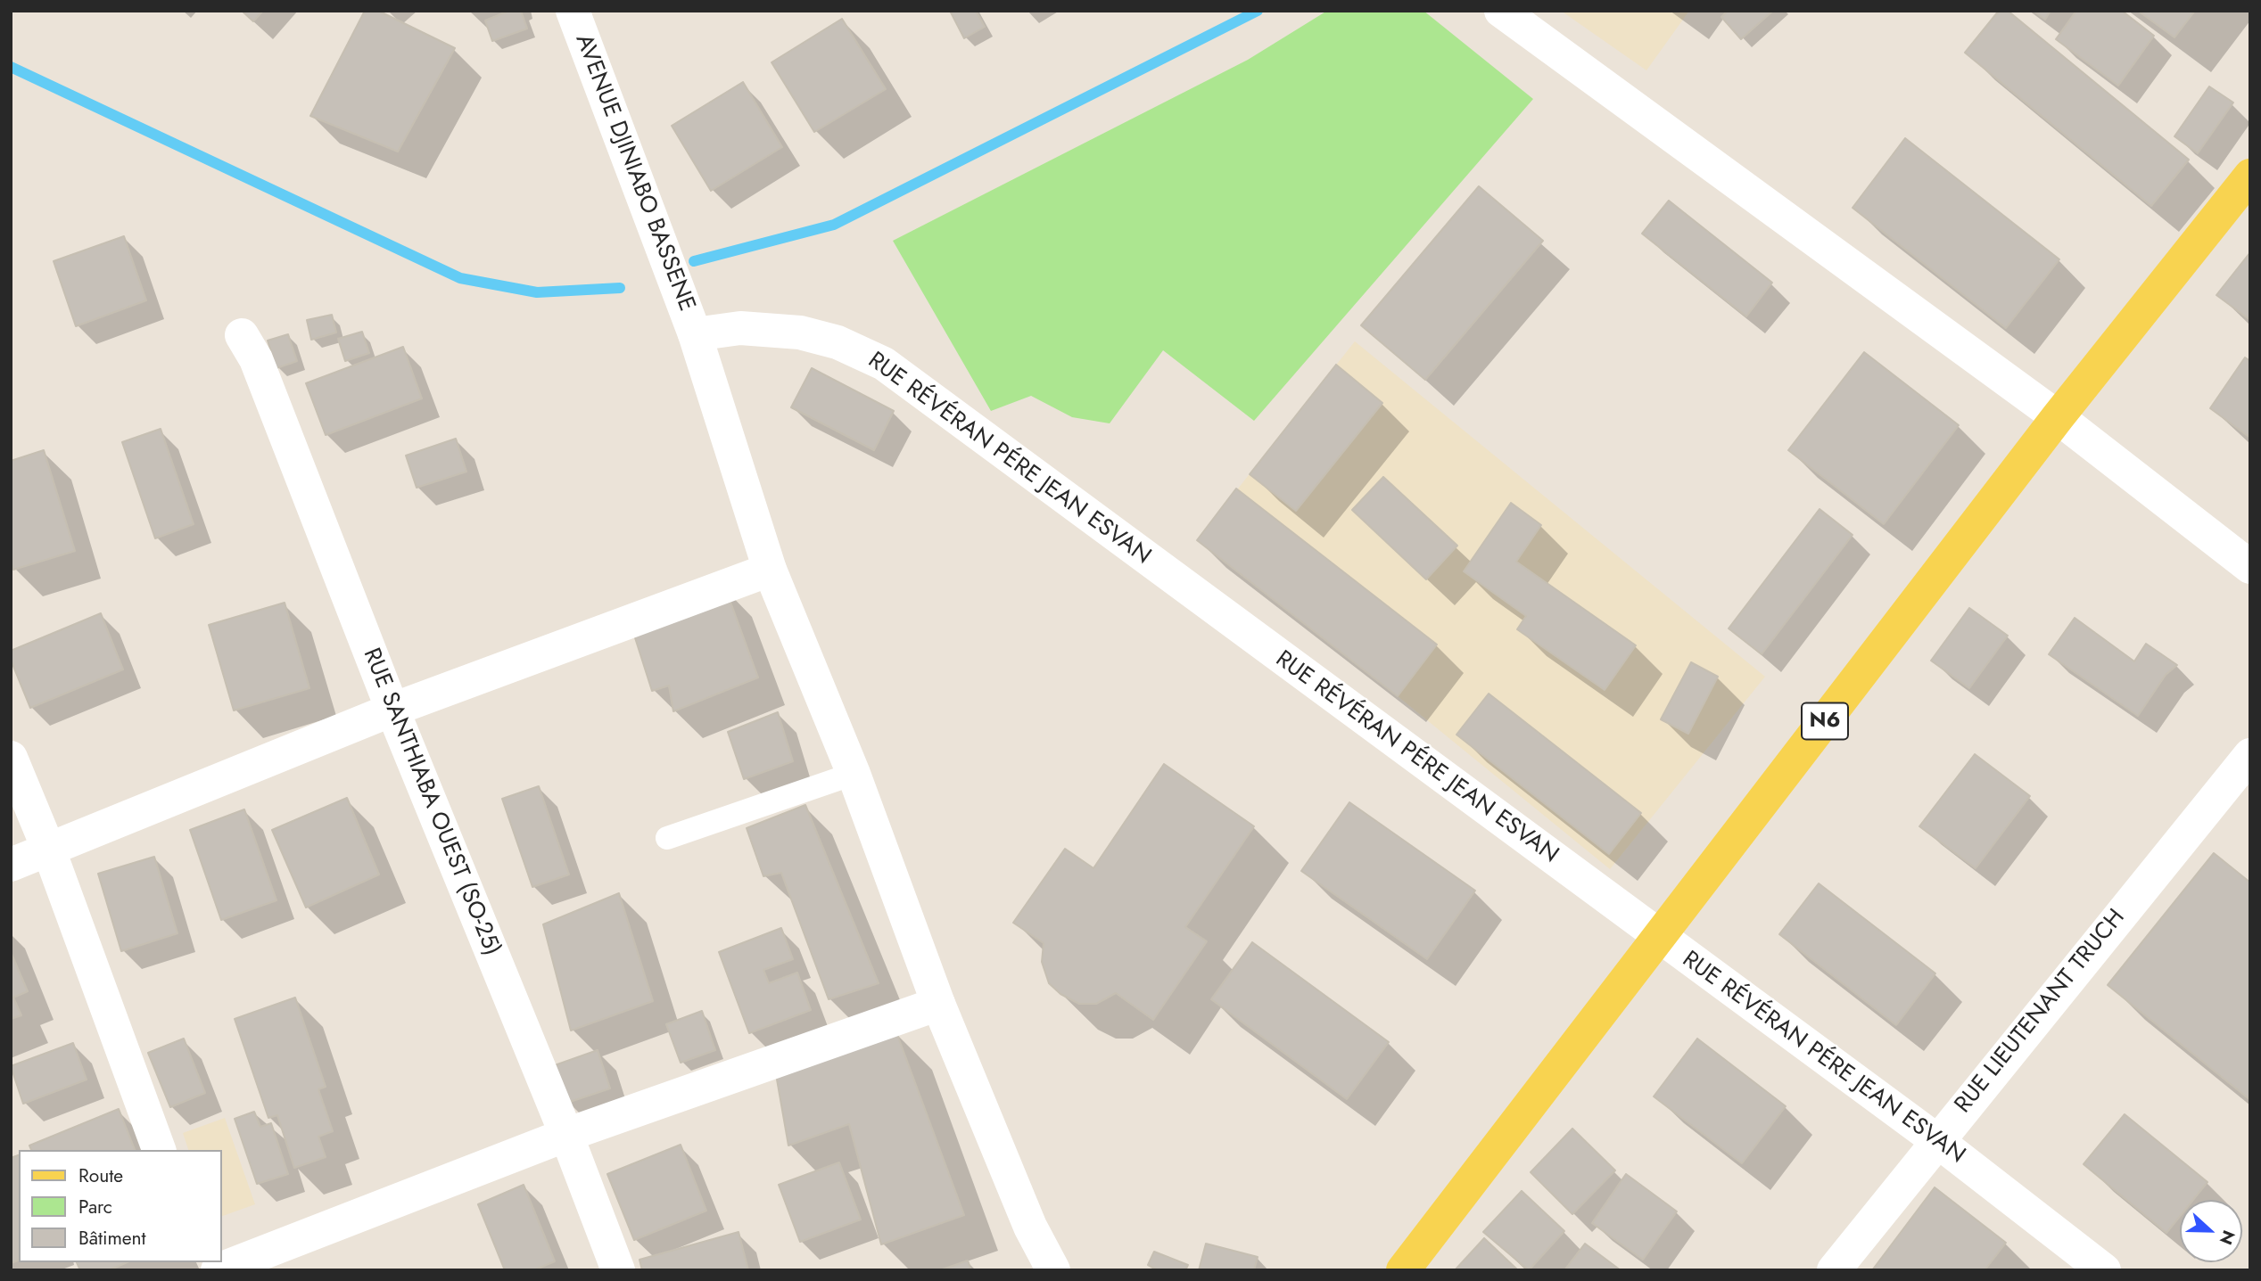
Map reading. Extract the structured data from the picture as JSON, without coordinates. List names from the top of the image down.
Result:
{
  "streets": {
    "main road": ["N6"],
    "street": [
      "AVENUE DJINIABO BASSENE",
      "RUE RÉVÉRAN PÉRE JEAN ESVAN",
      "RUE SANTHIABA OUEST (SO-25)",
      "RUE LIEUTENANT TRUCH"
    ]
  },
  "crossings": [
    ["AVENUE DJINIABO BASSENE", "RUE RÉVÉRAN PÉRE JEAN ESVAN"],
    ["RUE RÉVÉRAN PÉRE JEAN ESVAN", "N6"],
    ["RUE RÉVÉRAN PÉRE JEAN ESVAN", "RUE LIEUTENANT TRUCH"]
  ],
  "legend": ["Route", "Parc", "Bâtiment"],
  "north": "right"
}
